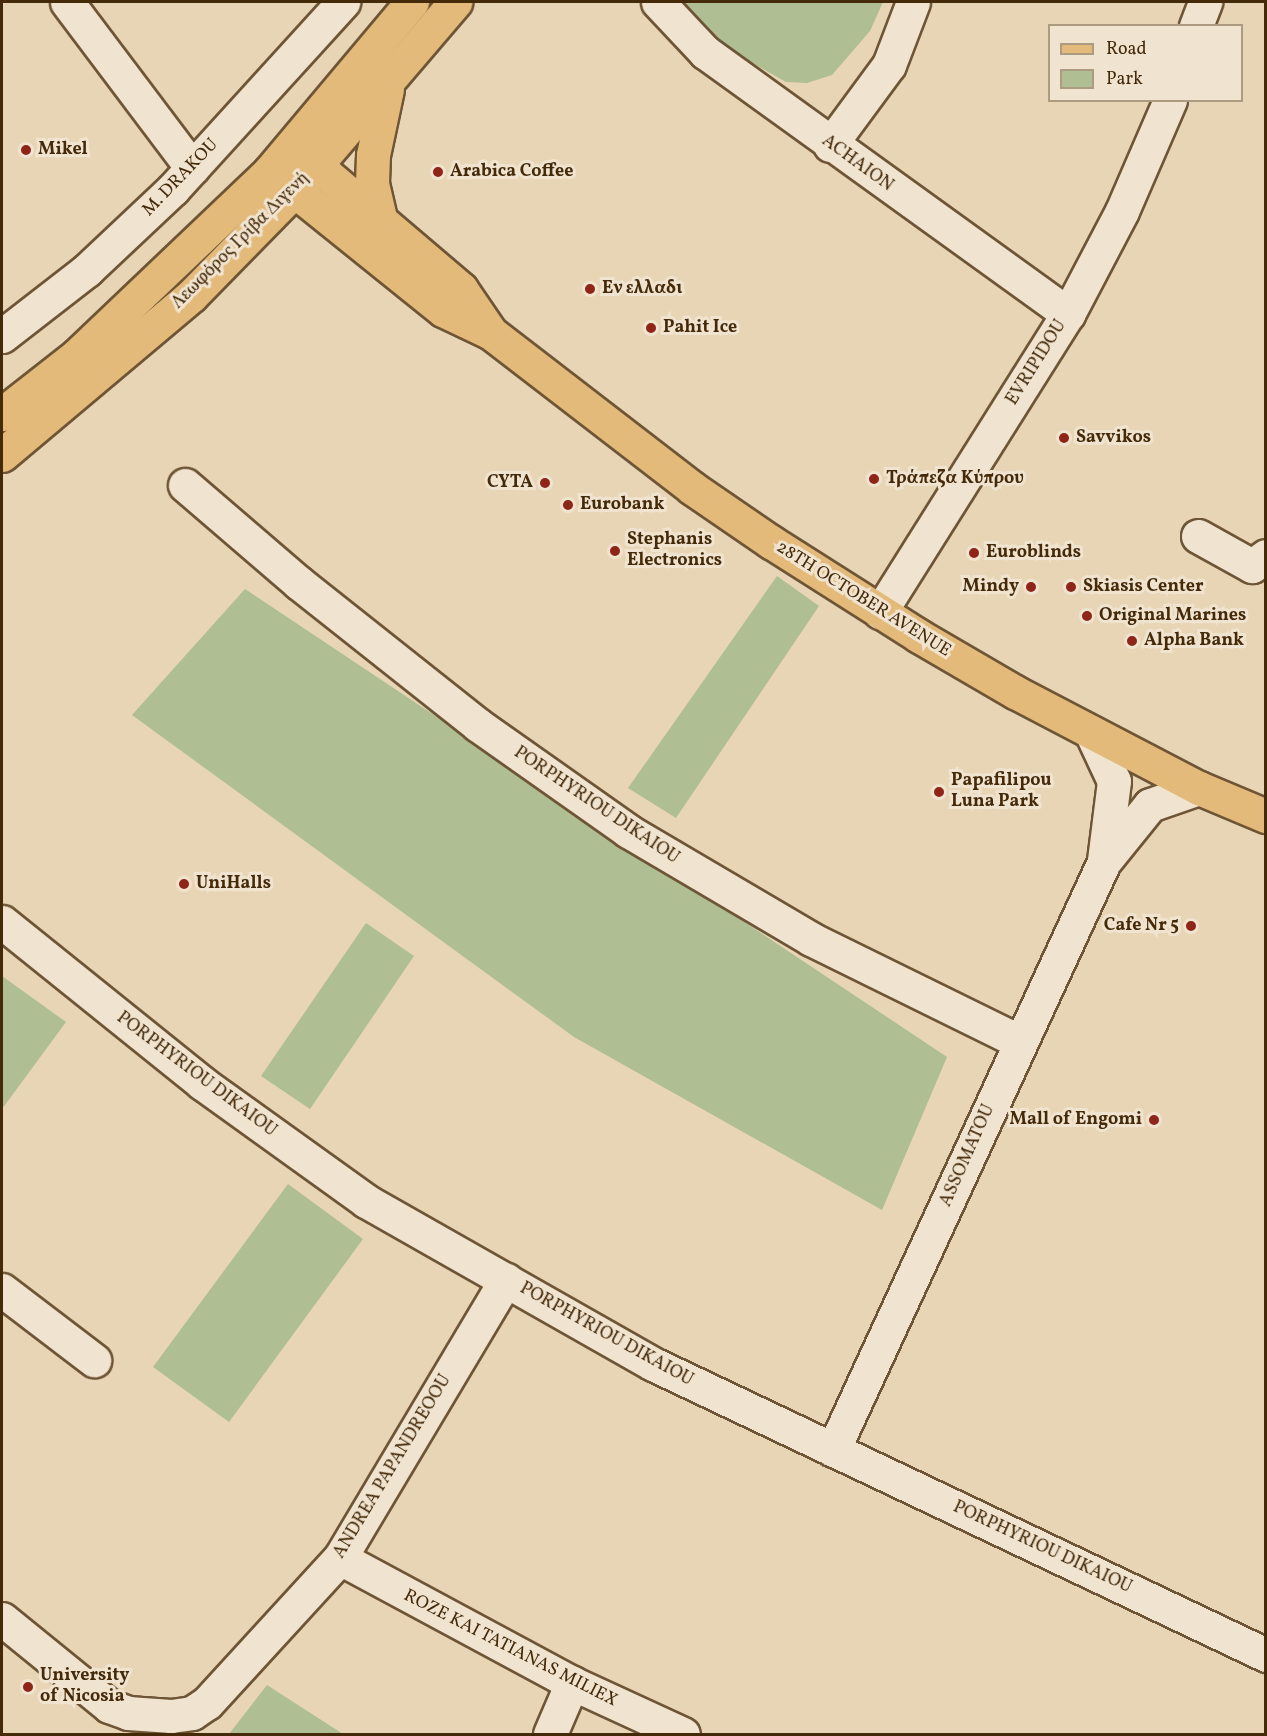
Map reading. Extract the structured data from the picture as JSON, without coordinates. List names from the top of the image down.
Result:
{
  "streets": {
    "main road": ["Λεωφόρος Γρίβα Διγενή", "28TH OCTOBER AVENUE"],
    "street": [
      "ACHAION",
      "M. DRAKOU",
      "EVRIPIDOU",
      "PORPHYRIOU DIKAIOU",
      "ASSOMATOU",
      "ANDREA PAPANDREOOU",
      "ROZE KAI TATIANAS MILIEX"
    ]
  },
  "crossings": [
    ["ACHAION", "EVRIPIDOU"],
    ["Λεωφόρος Γρίβα Διγενή", "28TH OCTOBER AVENUE"],
    ["EVRIPIDOU", "28TH OCTOBER AVENUE"],
    ["28TH OCTOBER AVENUE", "ASSOMATOU"],
    ["PORPHYRIOU DIKAIOU", "ASSOMATOU"],
    ["PORPHYRIOU DIKAIOU", "ANDREA PAPANDREOOU"],
    ["ANDREA PAPANDREOOU", "ROZE KAI TATIANAS MILIEX"]
  ],
  "places": [
    "Mikel",
    "Arabica Coffee",
    "Εν ελλαδι",
    "Pahit Ice",
    "Savvikos",
    "Τράπεζα Κύπρου",
    "CYTA",
    "Eurobank",
    "Stephanis Electronics",
    "Euroblinds",
    "Mindy",
    "Skiasis Center",
    "Original Marines",
    "Alpha Bank",
    "Papafilipou Luna Park",
    "UniHalls",
    "Cafe Nr 5",
    "Mall of Engomi",
    "University of Nicosia"
  ],
  "legend": ["Road", "Park"]
}
